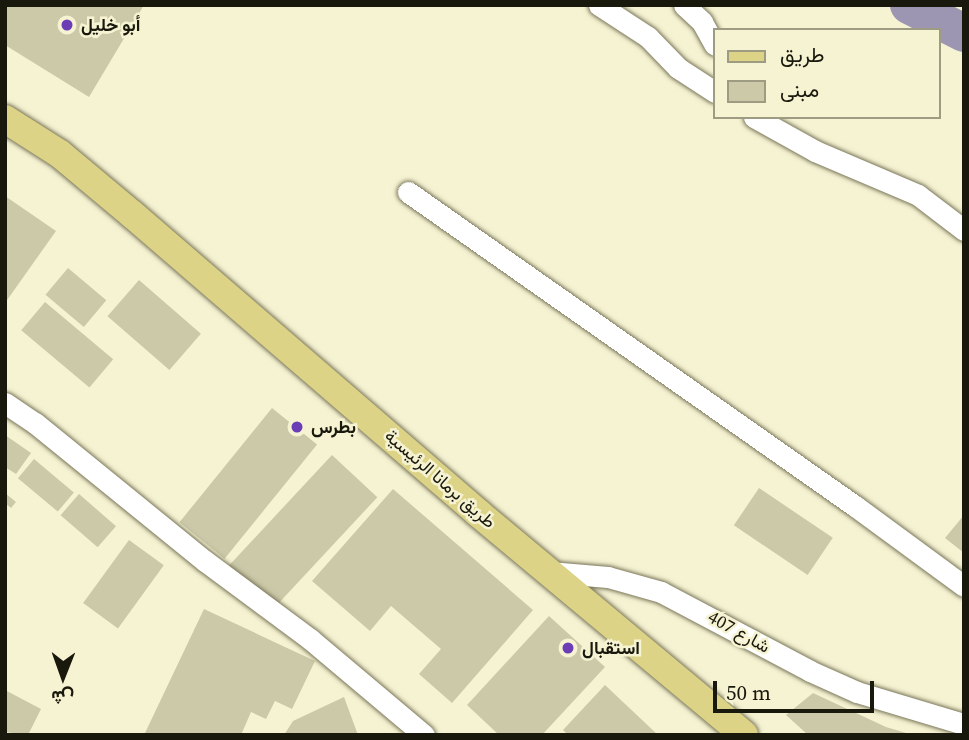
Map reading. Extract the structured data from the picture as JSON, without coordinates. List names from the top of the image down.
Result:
{
  "streets": {
    "main road": ["طريق برمانا الرئيسية"],
    "street": ["شارع 407"]
  },
  "crossings": [
    ["طريق برمانا الرئيسية", "شارع 407"]
  ],
  "places": ["أبو خليل", "بطرس", "استقبال"],
  "legend": ["طريق", "مبنى"],
  "scale_bar": "50 m",
  "north": "bottom"
}
